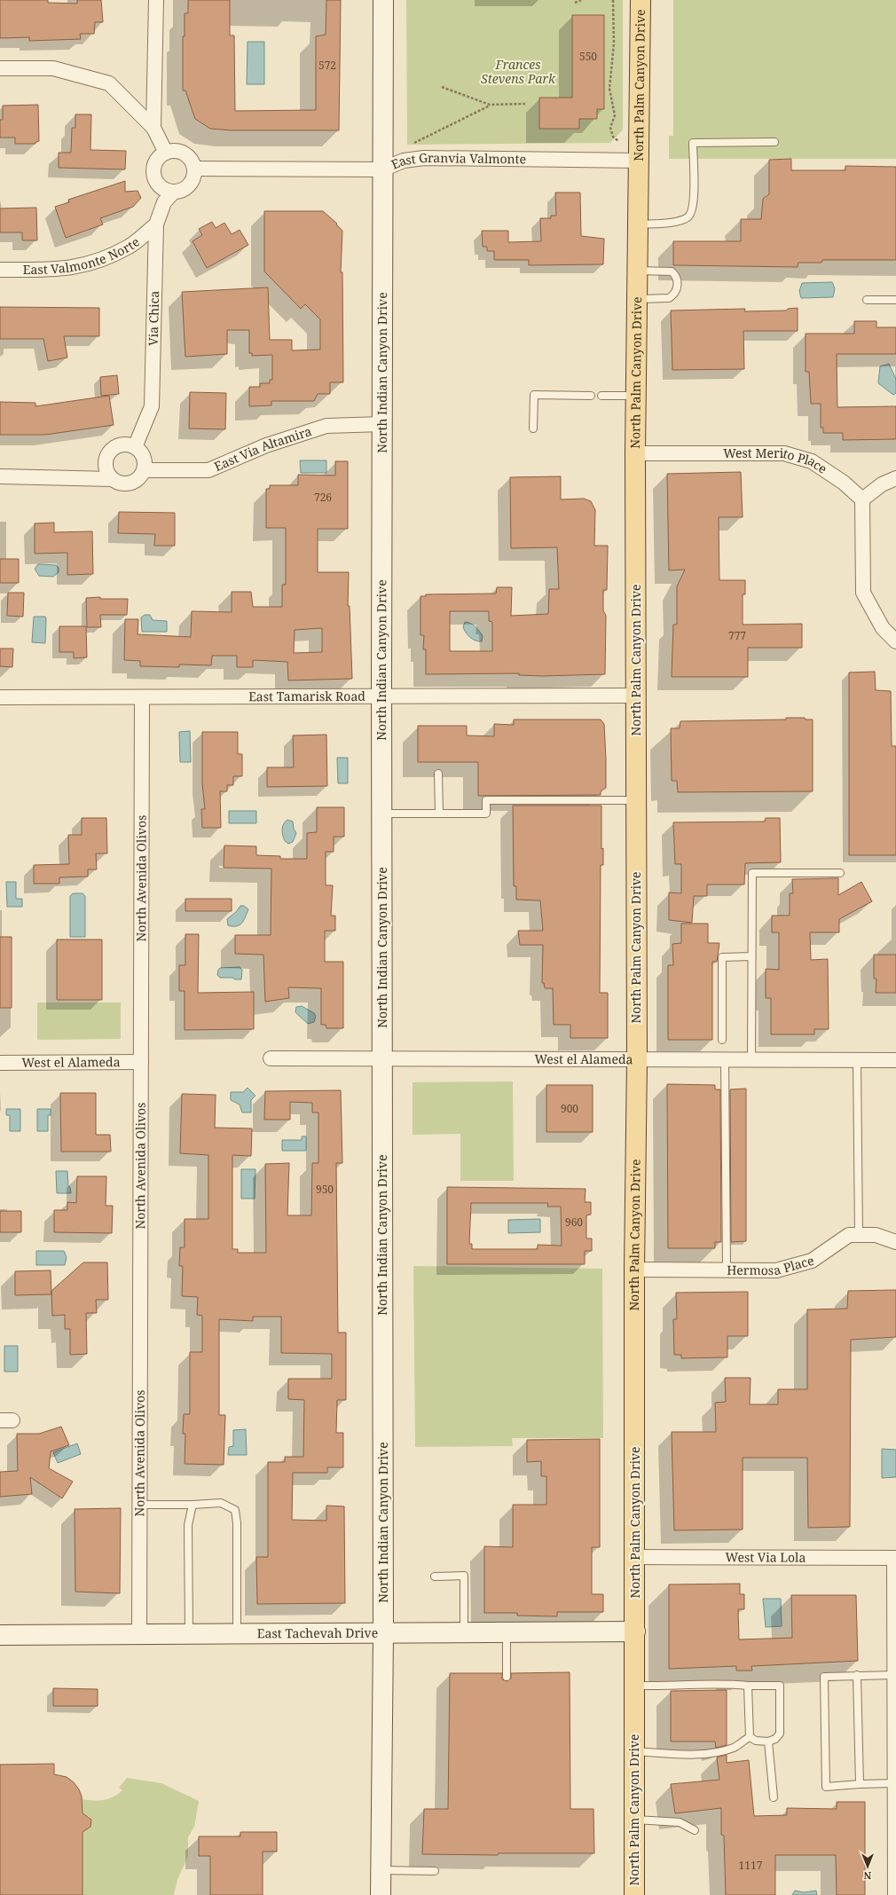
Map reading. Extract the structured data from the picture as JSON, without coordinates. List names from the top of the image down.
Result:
{
  "streets": {
    "main road": ["North Palm Canyon Drive", "North Indian Canyon Drive", "East Tachevah Drive"],
    "street": [
      "East Granvia Valmonte",
      "East Valmonte Norte",
      "Via Chica",
      "East Via Altamira",
      "West Merito Place",
      "East Tamarisk Road",
      "North Avenida Olivos",
      "West el Alameda",
      "Hermosa Place",
      "West Via Lola"
    ]
  },
  "crossings": [
    ["North Palm Canyon Drive", "East Granvia Valmonte"],
    ["North Palm Canyon Drive", "West Merito Place"],
    ["North Palm Canyon Drive", "East Tamarisk Road"],
    ["North Palm Canyon Drive", "West el Alameda"],
    ["North Palm Canyon Drive", "Hermosa Place"],
    ["North Palm Canyon Drive", "West Via Lola"],
    ["North Palm Canyon Drive", "East Tachevah Drive"],
    ["East Granvia Valmonte", "Via Chica"],
    ["East Granvia Valmonte", "North Indian Canyon Drive"],
    ["East Valmonte Norte", "Via Chica"],
    ["Via Chica", "East Via Altamira"],
    ["North Indian Canyon Drive", "East Via Altamira"],
    ["North Indian Canyon Drive", "East Tamarisk Road"],
    ["North Indian Canyon Drive", "West el Alameda"],
    ["North Indian Canyon Drive", "East Tachevah Drive"],
    ["East Tamarisk Road", "North Avenida Olivos"],
    ["North Avenida Olivos", "West el Alameda"],
    ["North Avenida Olivos", "East Tachevah Drive"]
  ],
  "parks": ["Frances Stevens Park"],
  "house_numbers": [
    "550",
    "572",
    "726",
    "777",
    "900",
    "950",
    "960",
    "1117"
  ],
  "north": "bottom"
}
